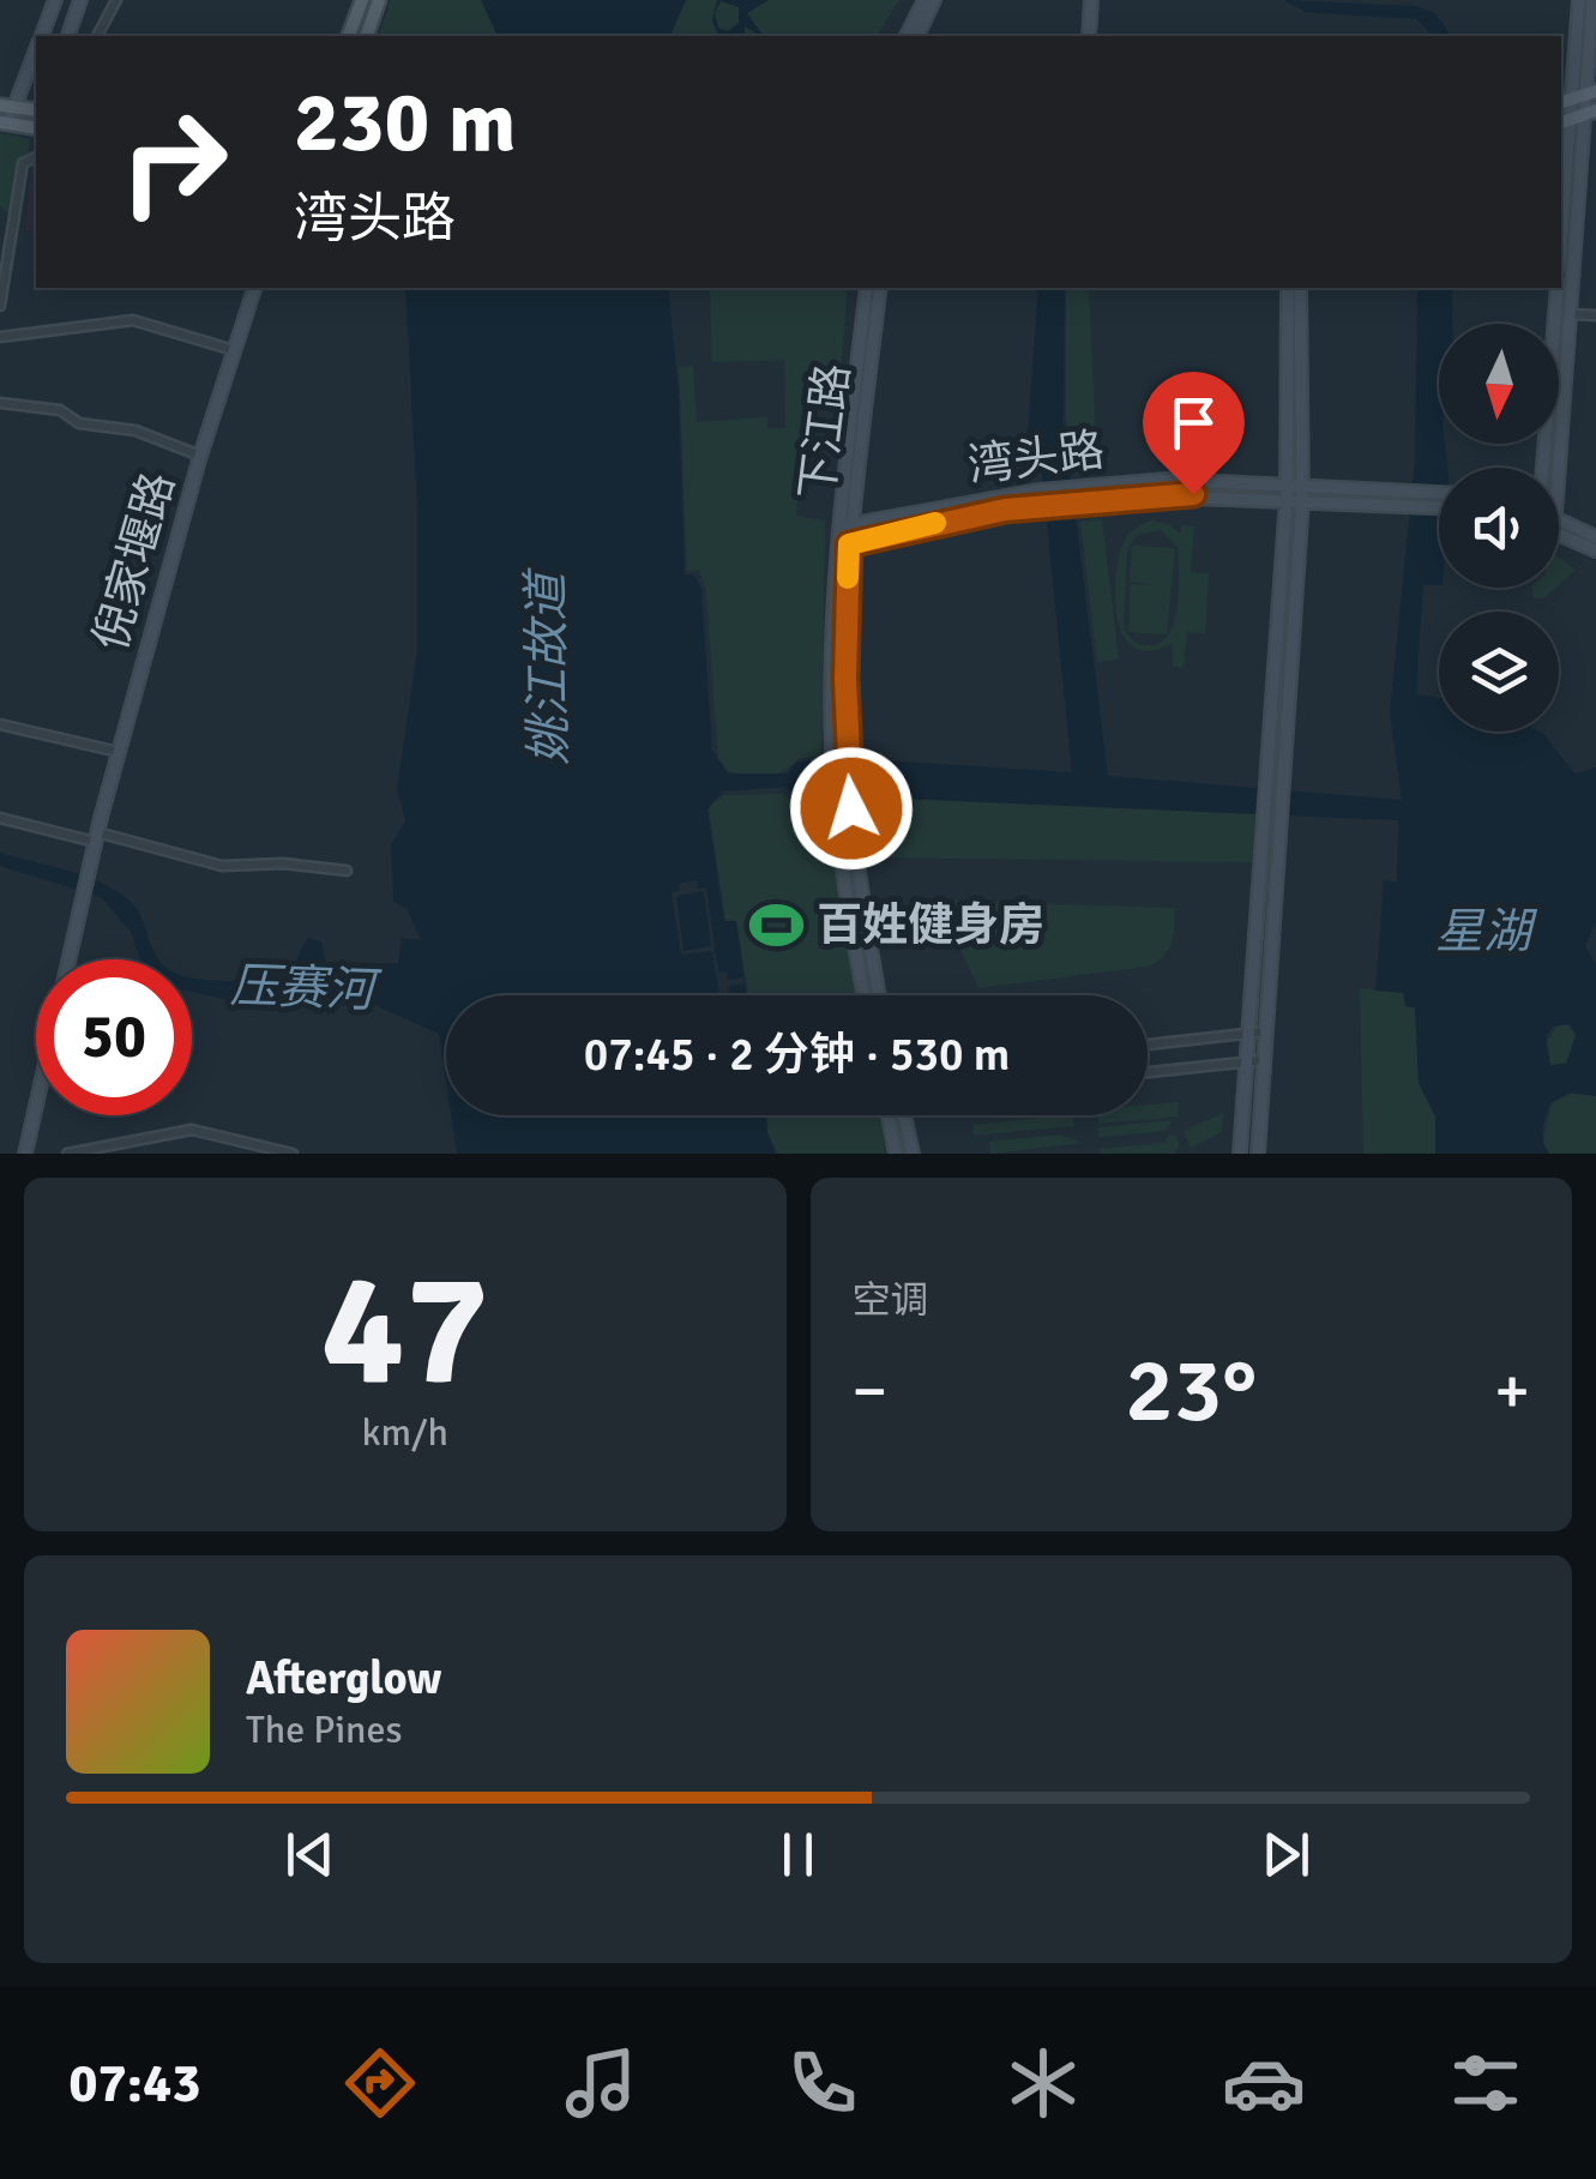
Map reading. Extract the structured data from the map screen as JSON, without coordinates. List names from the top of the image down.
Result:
{
  "streets": {
    "main road": ["下江路", "湾头路", "倪家堰路"]
  },
  "crossings": [
    ["下江路", "湾头路"]
  ],
  "water": ["姚江故道", "星湖", "压赛河"],
  "places": {
    "sports": ["百姓健身房"]
  },
  "north": "bottom",
  "page": {
    "turn": ["230 m", "湾头路"],
    "limit": "50",
    "trip": "07:45 · 2 分钟 · 530 m",
    "tile": [
      ["47", "km/h"],
      "空调"
    ],
    "heat": ["−", "23°", "+"],
    "song": ["Afterglow", "The Pines"],
    "tabs": "07:43"
  }
}
